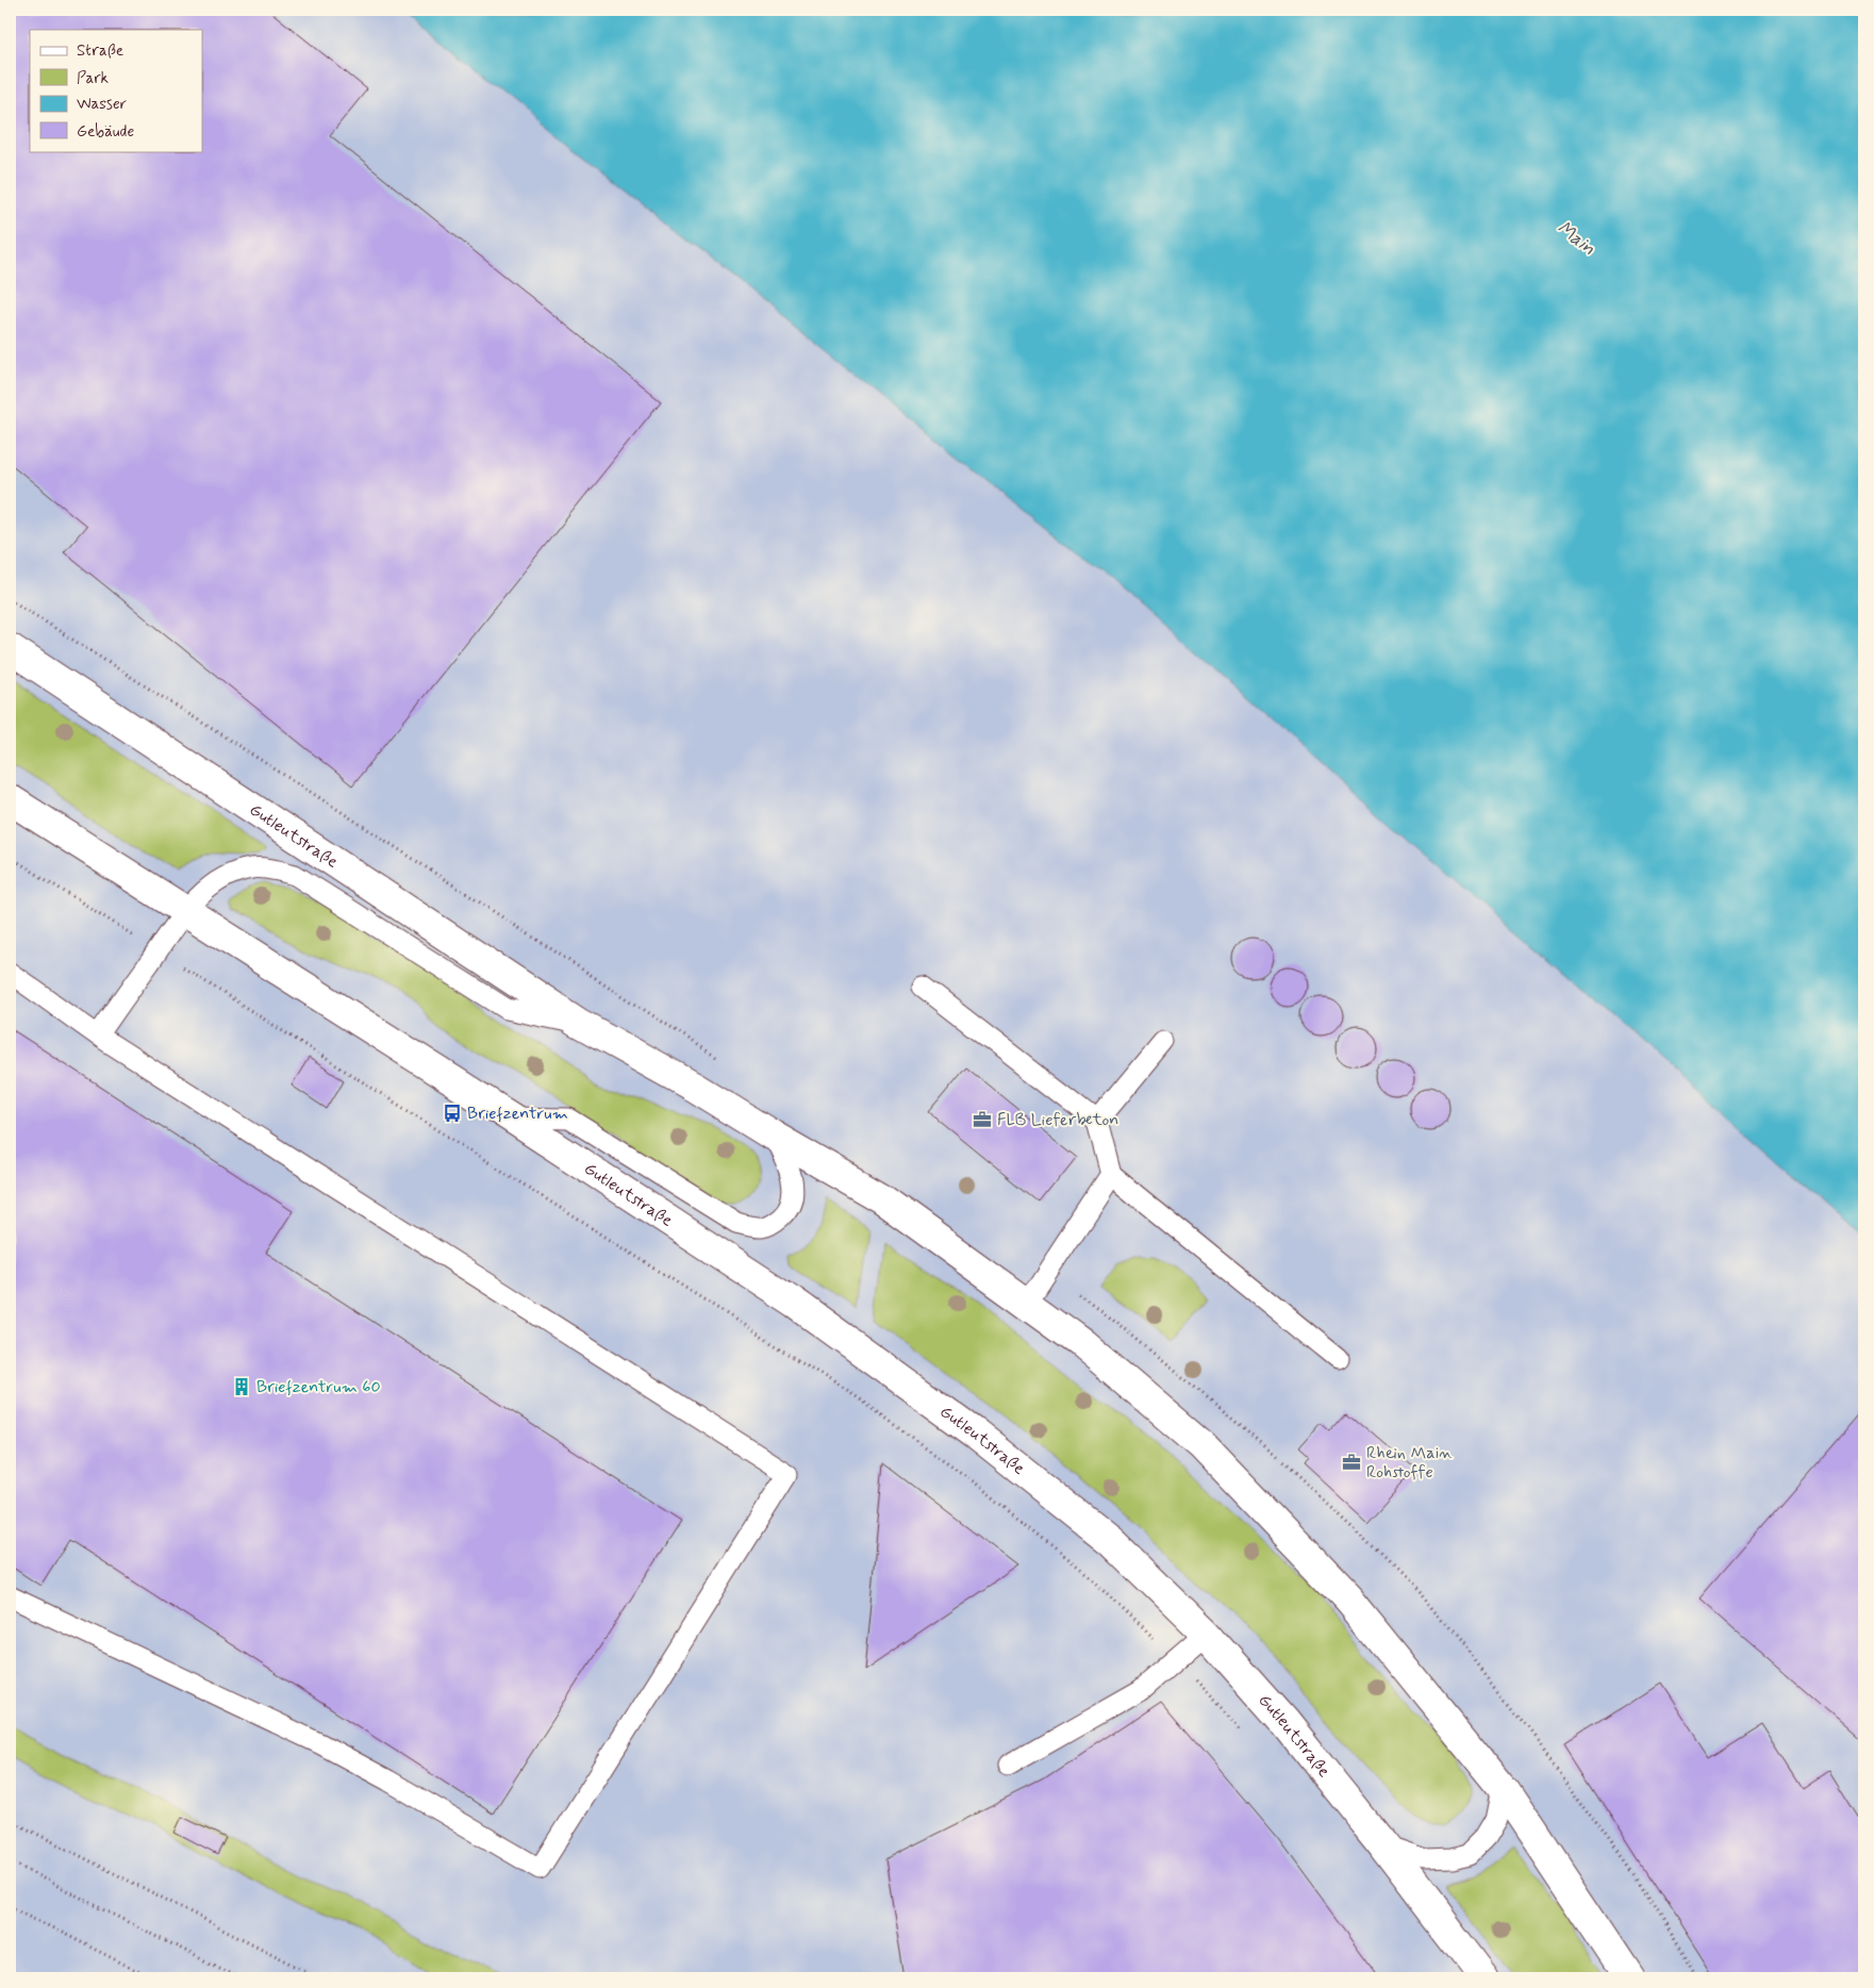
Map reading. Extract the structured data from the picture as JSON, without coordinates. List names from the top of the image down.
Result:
{
  "streets": {
    "main road": ["Gutleutstraße"]
  },
  "water": ["Main"],
  "places": {
    "bus stop": ["Briefzentrum"],
    "office": ["FLB Lieferbeton", "Rhein Main Rohstoffe"],
    "building": ["Briefzentrum 60"]
  },
  "legend": [
    "Straße",
    "Park",
    "Wasser",
    "Gebäude"
  ]
}
